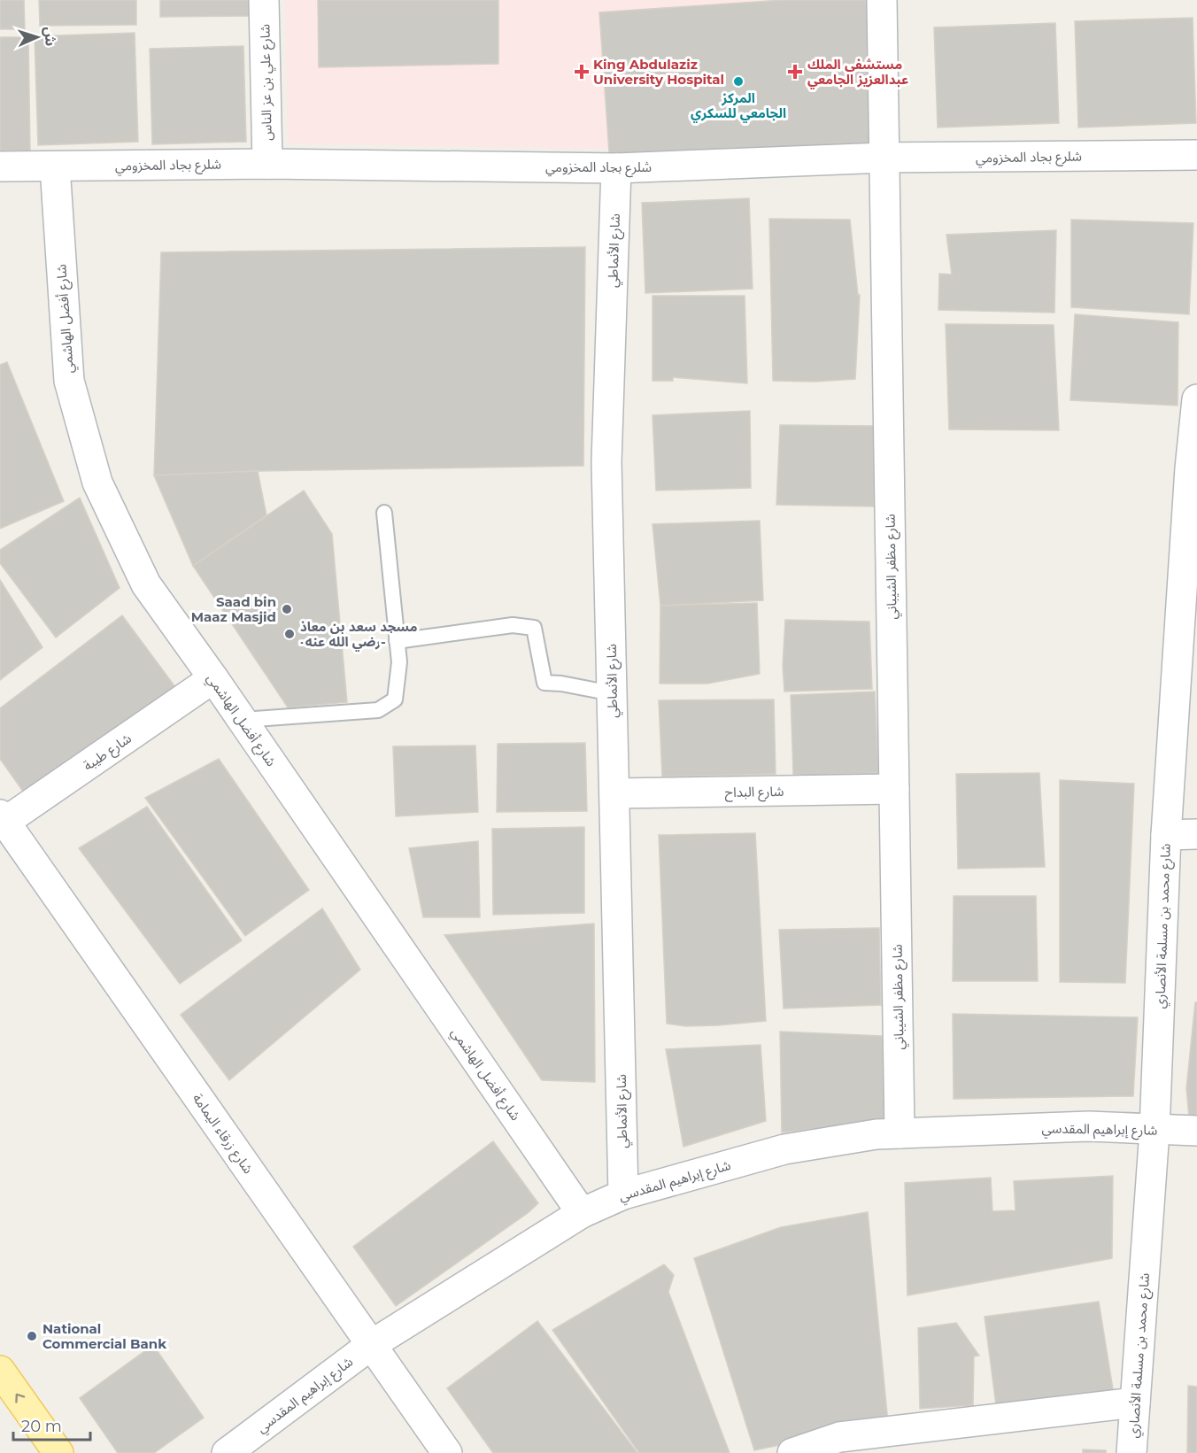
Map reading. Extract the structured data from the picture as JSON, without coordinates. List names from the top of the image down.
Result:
{
  "streets": {
    "street": [
      "شارع علي بن عز الناس",
      "شلرع بجاد المخزومي",
      "شارع الأنماطي",
      "شارع أفضل الهاشمي",
      "شارع مظفر الشيباني",
      "شارع طيبة",
      "شارع البداح",
      "شارع محمد بن مسلمة الأنصاري",
      "شارع إبراهيم المقدسي",
      "شارع زرقاء اليمامة"
    ]
  },
  "crossings": [
    ["شارع علي بن عز الناس", "شلرع بجاد المخزومي"],
    ["شلرع بجاد المخزومي", "شارع الأنماطي"],
    ["شلرع بجاد المخزومي", "شارع أفضل الهاشمي"],
    ["شلرع بجاد المخزومي", "شارع مظفر الشيباني"],
    ["شارع الأنماطي", "شارع البداح"],
    ["شارع الأنماطي", "شارع إبراهيم المقدسي"],
    ["شارع أفضل الهاشمي", "شارع طيبة"],
    ["شارع أفضل الهاشمي", "شارع إبراهيم المقدسي"],
    ["شارع مظفر الشيباني", "شارع البداح"],
    ["شارع مظفر الشيباني", "شارع إبراهيم المقدسي"],
    ["شارع طيبة", "شارع زرقاء اليمامة"],
    ["شارع محمد بن مسلمة الأنصاري", "شارع إبراهيم المقدسي"],
    ["شارع إبراهيم المقدسي", "شارع زرقاء اليمامة"]
  ],
  "places": {
    "health": ["King Abdulaziz University Hospital", "مستشفى الملك عبدالعزيز الجامعي"],
    "other": [
      "المركز الجامعي للسكري",
      "Saad bin Maaz Masjid",
      "مسجد سعد بن معاذ -رضي الله عنه-",
      "National Commercial Bank"
    ]
  },
  "scale_bar": "20 m",
  "north": "right"
}
